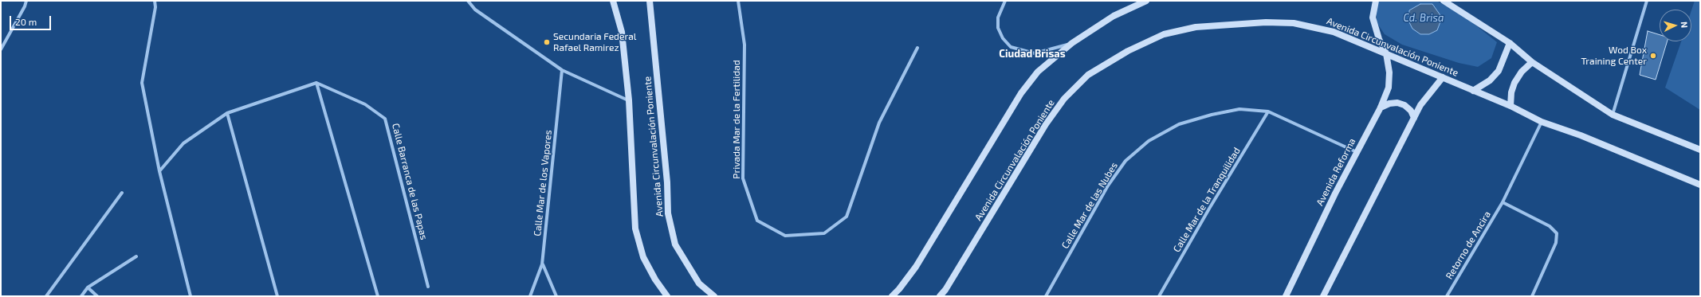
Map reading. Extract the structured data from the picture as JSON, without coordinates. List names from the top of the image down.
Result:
{
  "streets": {
    "main road": ["Avenida Circunvalación Poniente", "Avenida Reforma"],
    "street": [
      "Privada Mar de la Fertilidad",
      "Calle Barranca de las Papas",
      "Calle Mar de los Vapores",
      "Calle Mar de la Tranquilidad",
      "Calle Mar de las Nubes",
      "Retorno de Ancira"
    ]
  },
  "crossings": [
    ["Avenida Circunvalación Poniente", "Avenida Reforma"],
    ["Avenida Circunvalación Poniente", "Retorno de Ancira"],
    ["Avenida Reforma", "Calle Mar de las Nubes"],
    ["Calle Mar de la Tranquilidad", "Calle Mar de las Nubes"]
  ],
  "districts": ["Ciudad Brisas"],
  "water": ["Cd. Brisa"],
  "places": ["Secundaria Federal Rafael Ramirez", "Wod Box Training Center"],
  "scale_bar": "20 m",
  "north": "right"
}
